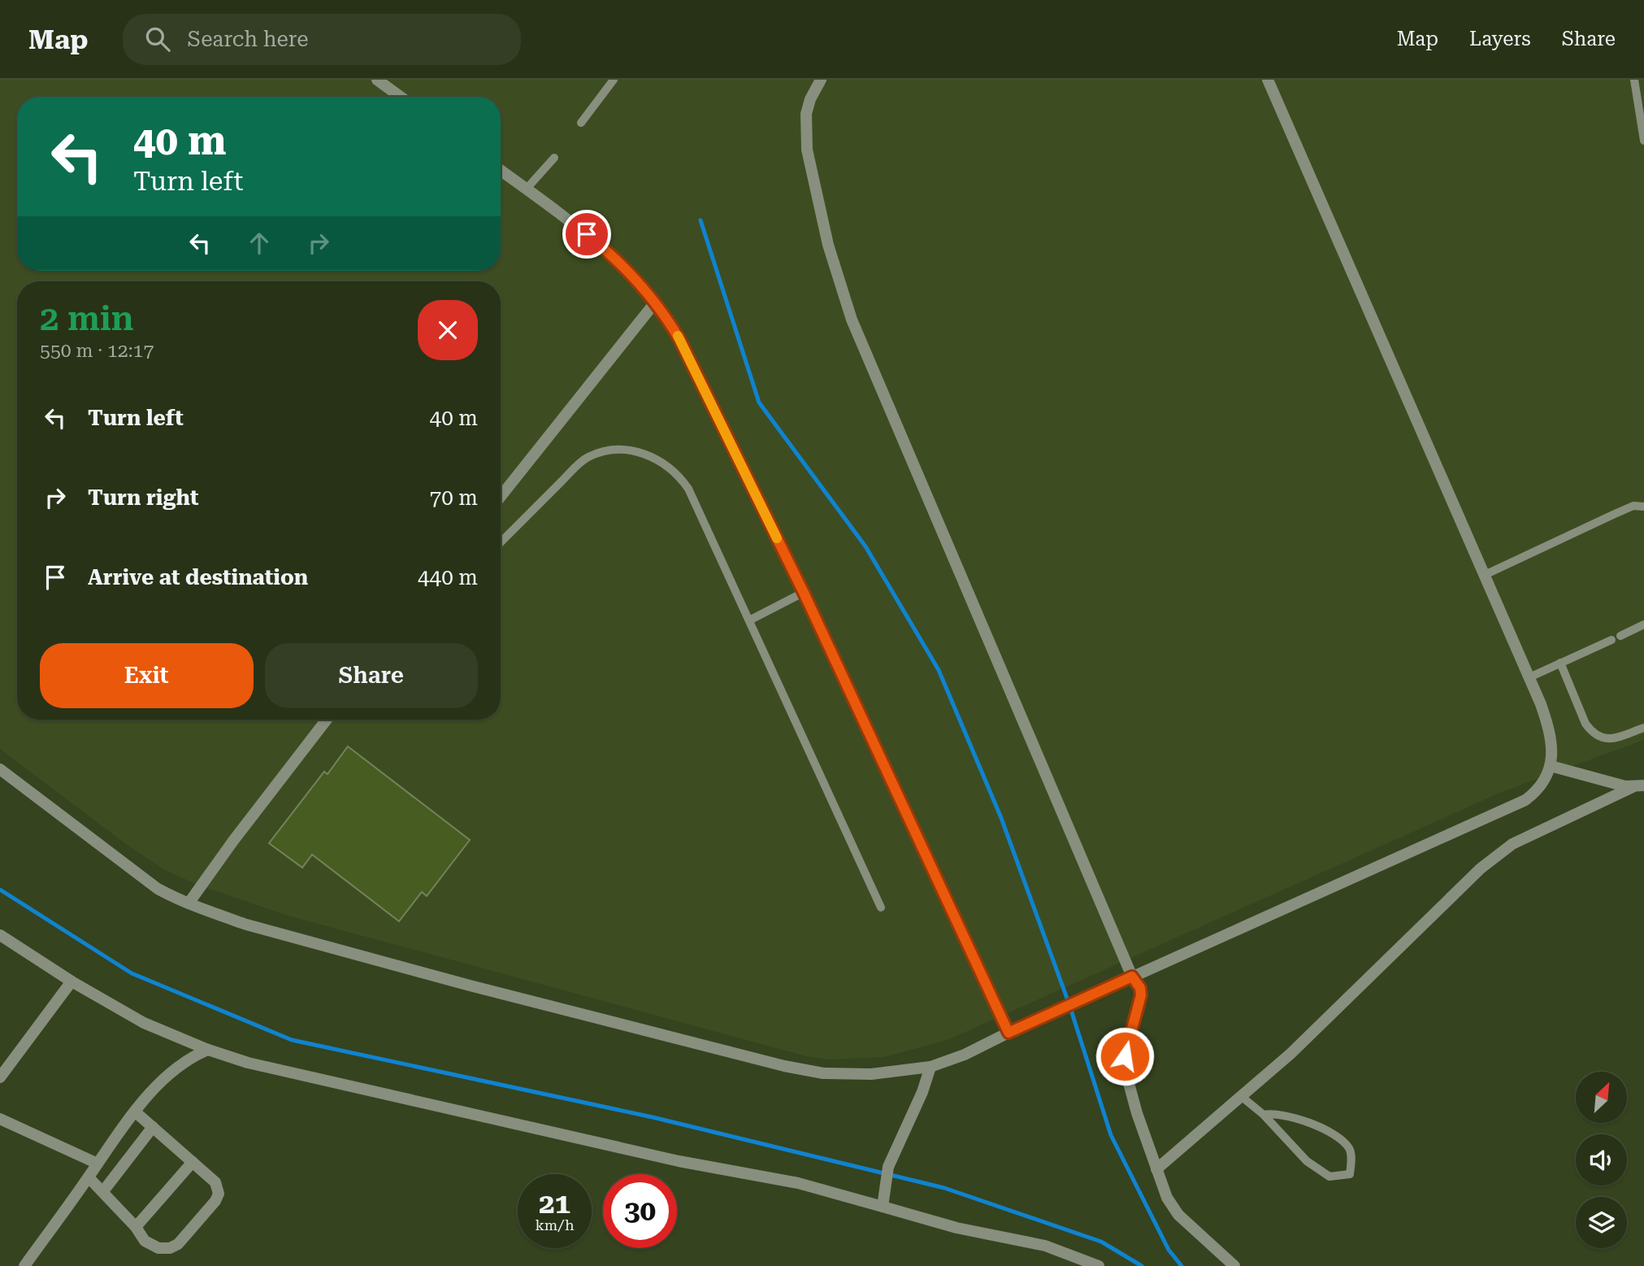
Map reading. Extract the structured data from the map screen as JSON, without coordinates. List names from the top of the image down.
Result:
{
  "north": "top right",
  "page": {
    "header": "Map",
    "search": "Search here",
    "nav": ["Map", "Layers", "Share"],
    "turn": ["40 m", "Turn left"],
    "heading": ["2 min", "550 m · 12:17"],
    "list": [
      {
        "name": "Turn left",
        "value": "40 m"
      },
      {
        "name": "Turn right",
        "value": "70 m"
      },
      {
        "name": "Arrive at destination",
        "value": "440 m"
      }
    ],
    "buttons": ["Exit", "Share"],
    "speed": "21 km/h",
    "limit": "30"
  }
}
